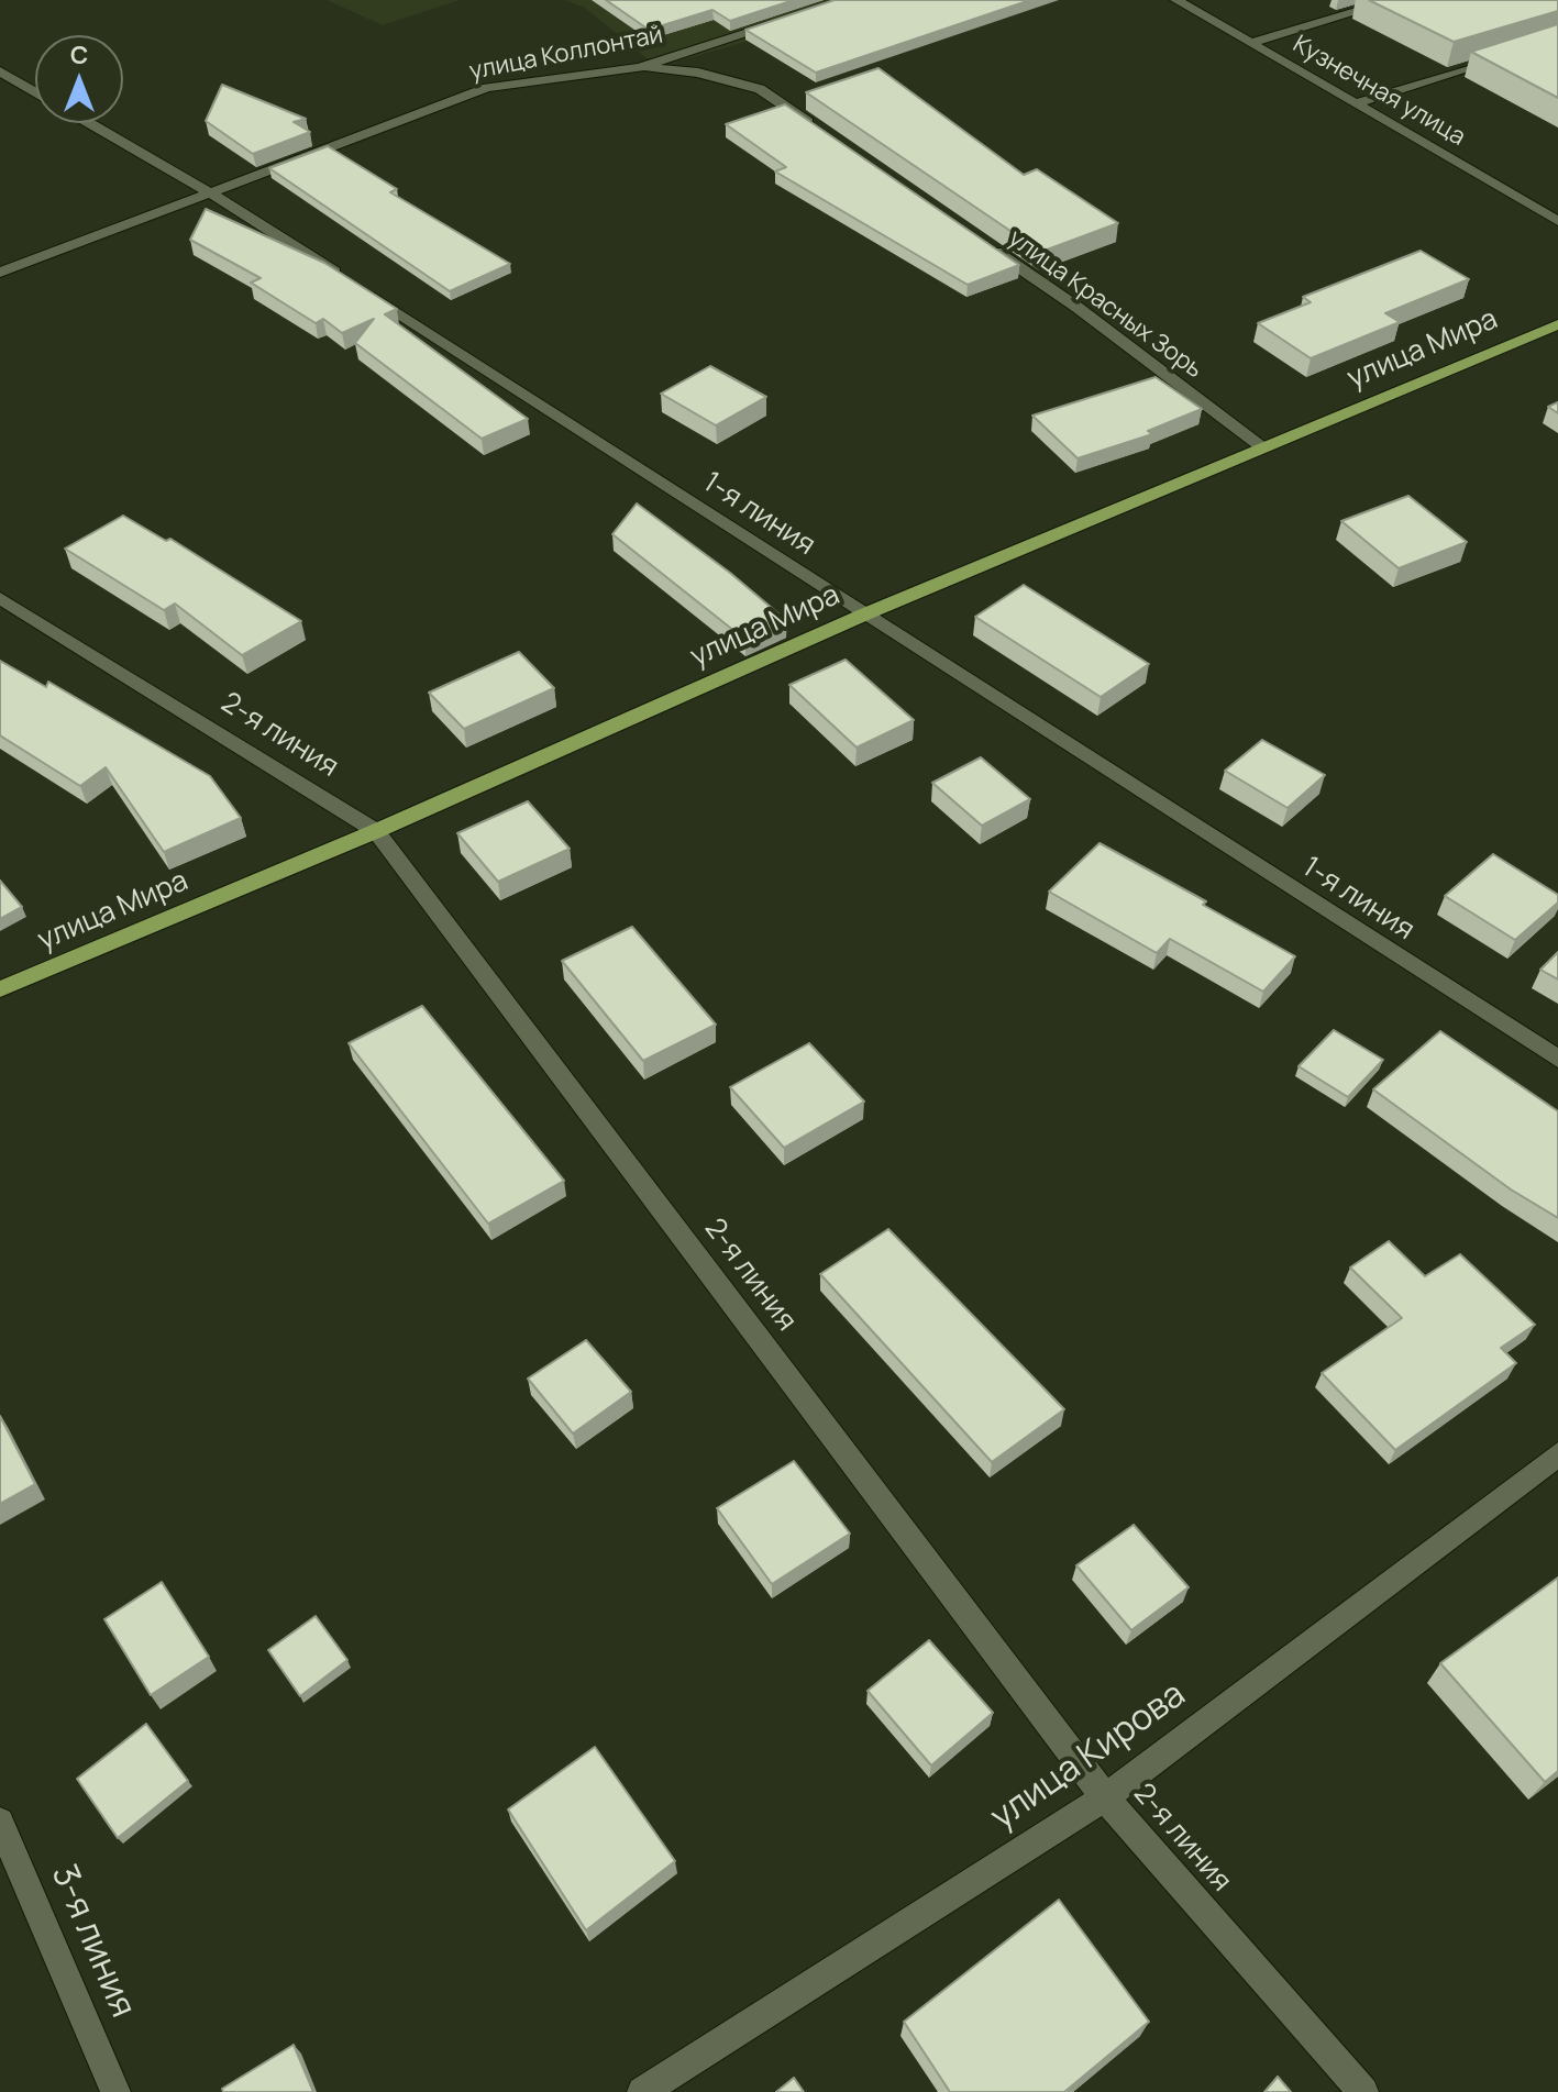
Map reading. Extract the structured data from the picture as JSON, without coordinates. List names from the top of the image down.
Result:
{
  "streets": {
    "main road": ["улица Мира"],
    "street": [
      "улица Коллонтай",
      "Кузнечная улица",
      "улица Красных Зорь",
      "1-я линия",
      "2-я линия",
      "улица Кирова",
      "3-я линия"
    ]
  },
  "crossings": [
    ["улица Коллонтай", "1-я линия"],
    ["улица Красных Зорь", "улица Мира"],
    ["улица Мира", "1-я линия"],
    ["улица Мира", "2-я линия"],
    ["2-я линия", "улица Кирова"]
  ],
  "north": "top"
}
